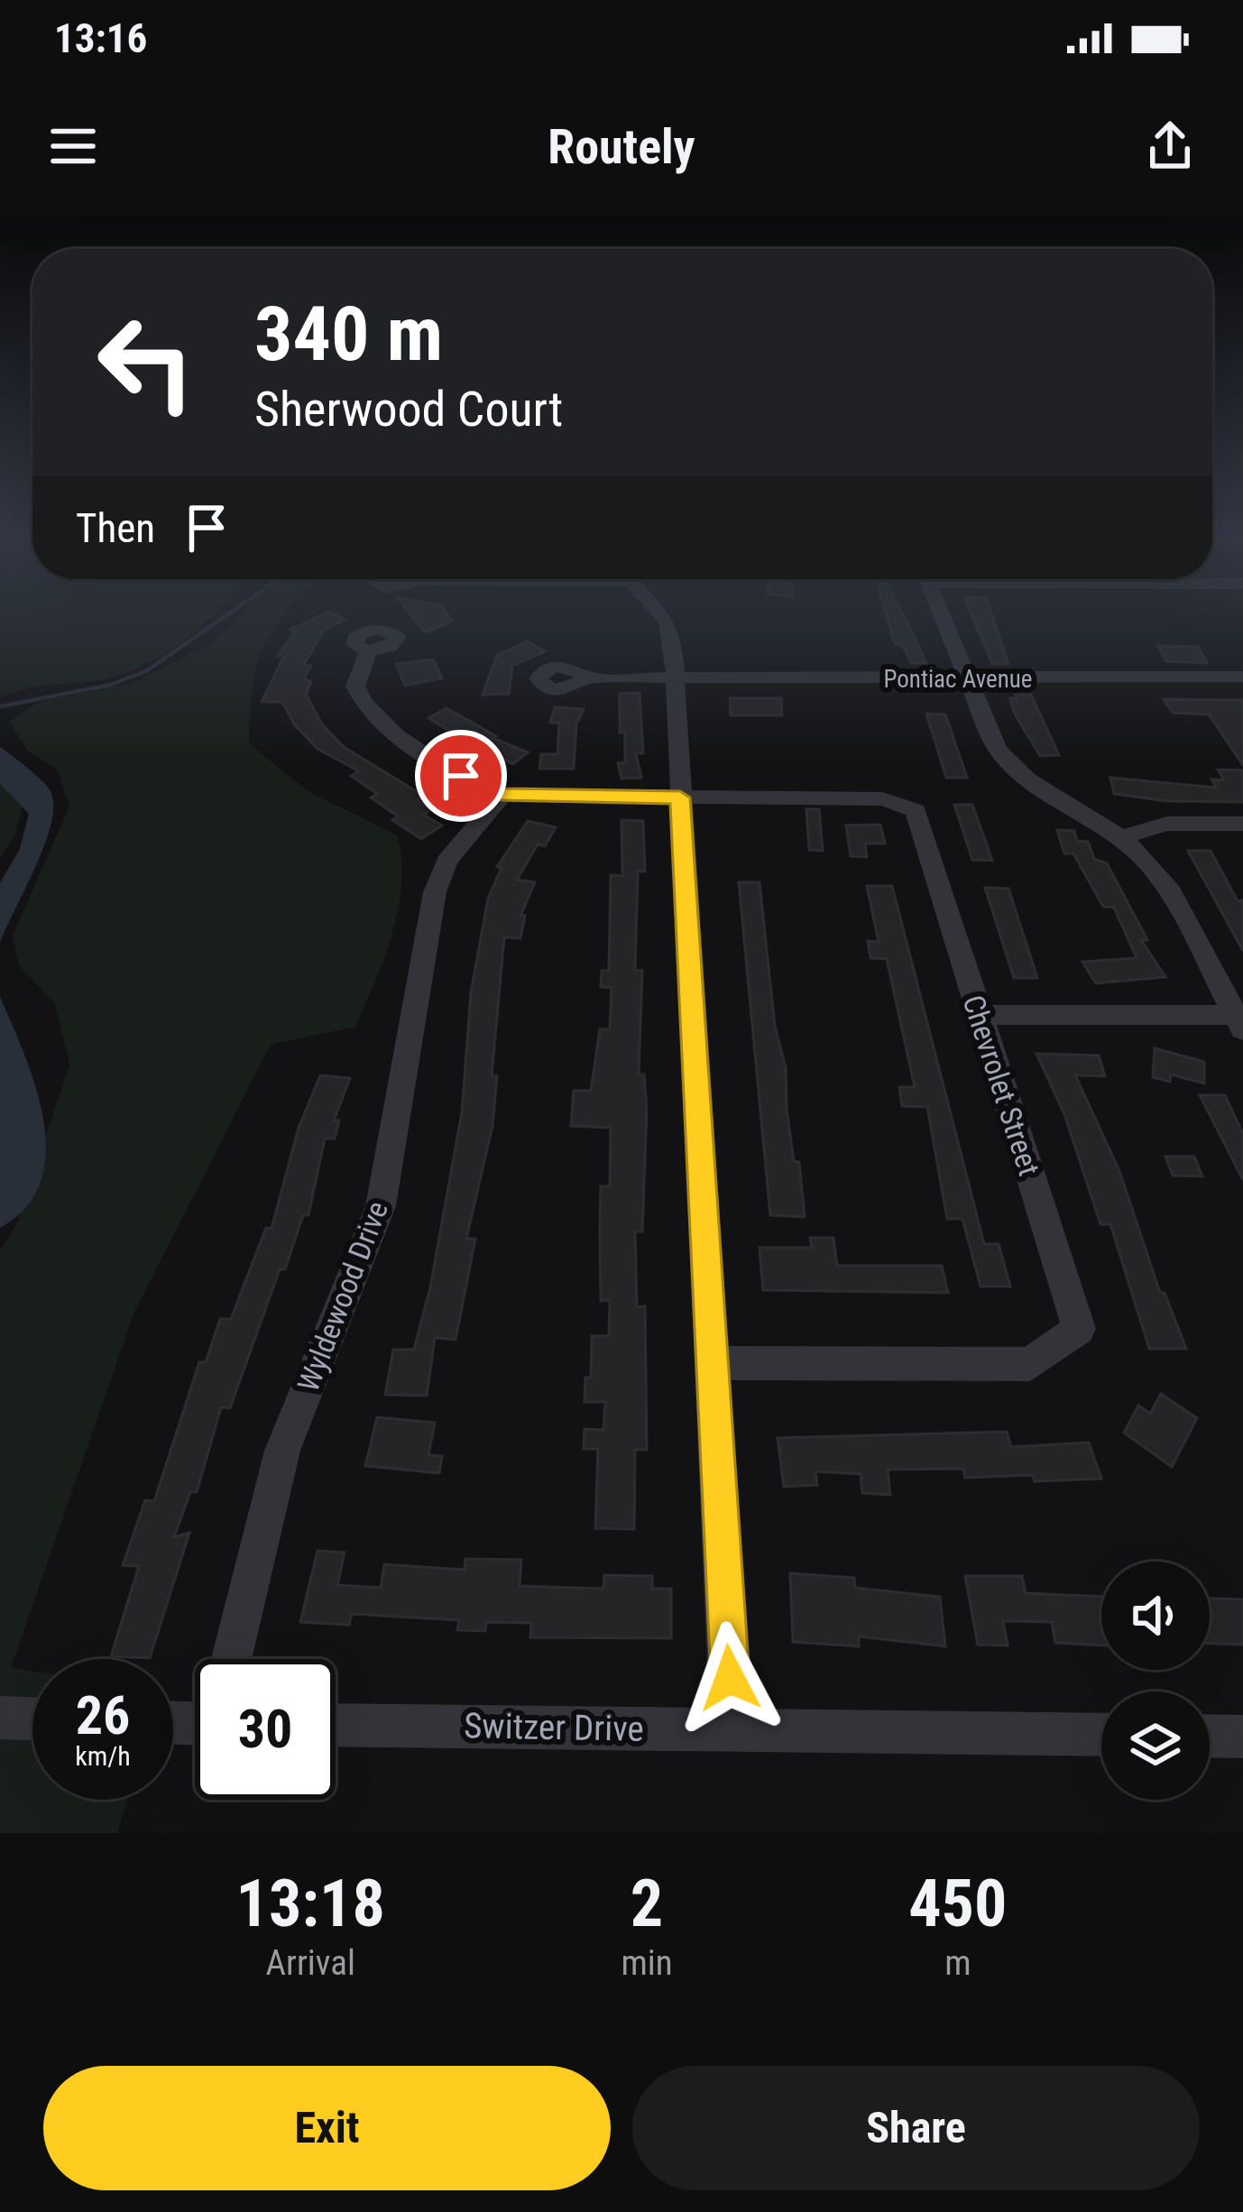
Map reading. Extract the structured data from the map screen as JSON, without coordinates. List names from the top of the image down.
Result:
{
  "streets": {
    "street": [
      "Pontiac Avenue",
      "Chevrolet Street",
      "Wyldewood Drive",
      "Switzer Drive"
    ]
  },
  "page": {
    "status": "13:16",
    "header": "Routely",
    "turn": ["340 m", "Sherwood Court"],
    "then": "Then",
    "speed": "26 km/h",
    "limit": "30",
    "eta": [
      "13:18",
      "Arrival",
      "2",
      "min",
      "450",
      "m"
    ],
    "buttons": ["Exit", "Share"]
  }
}
